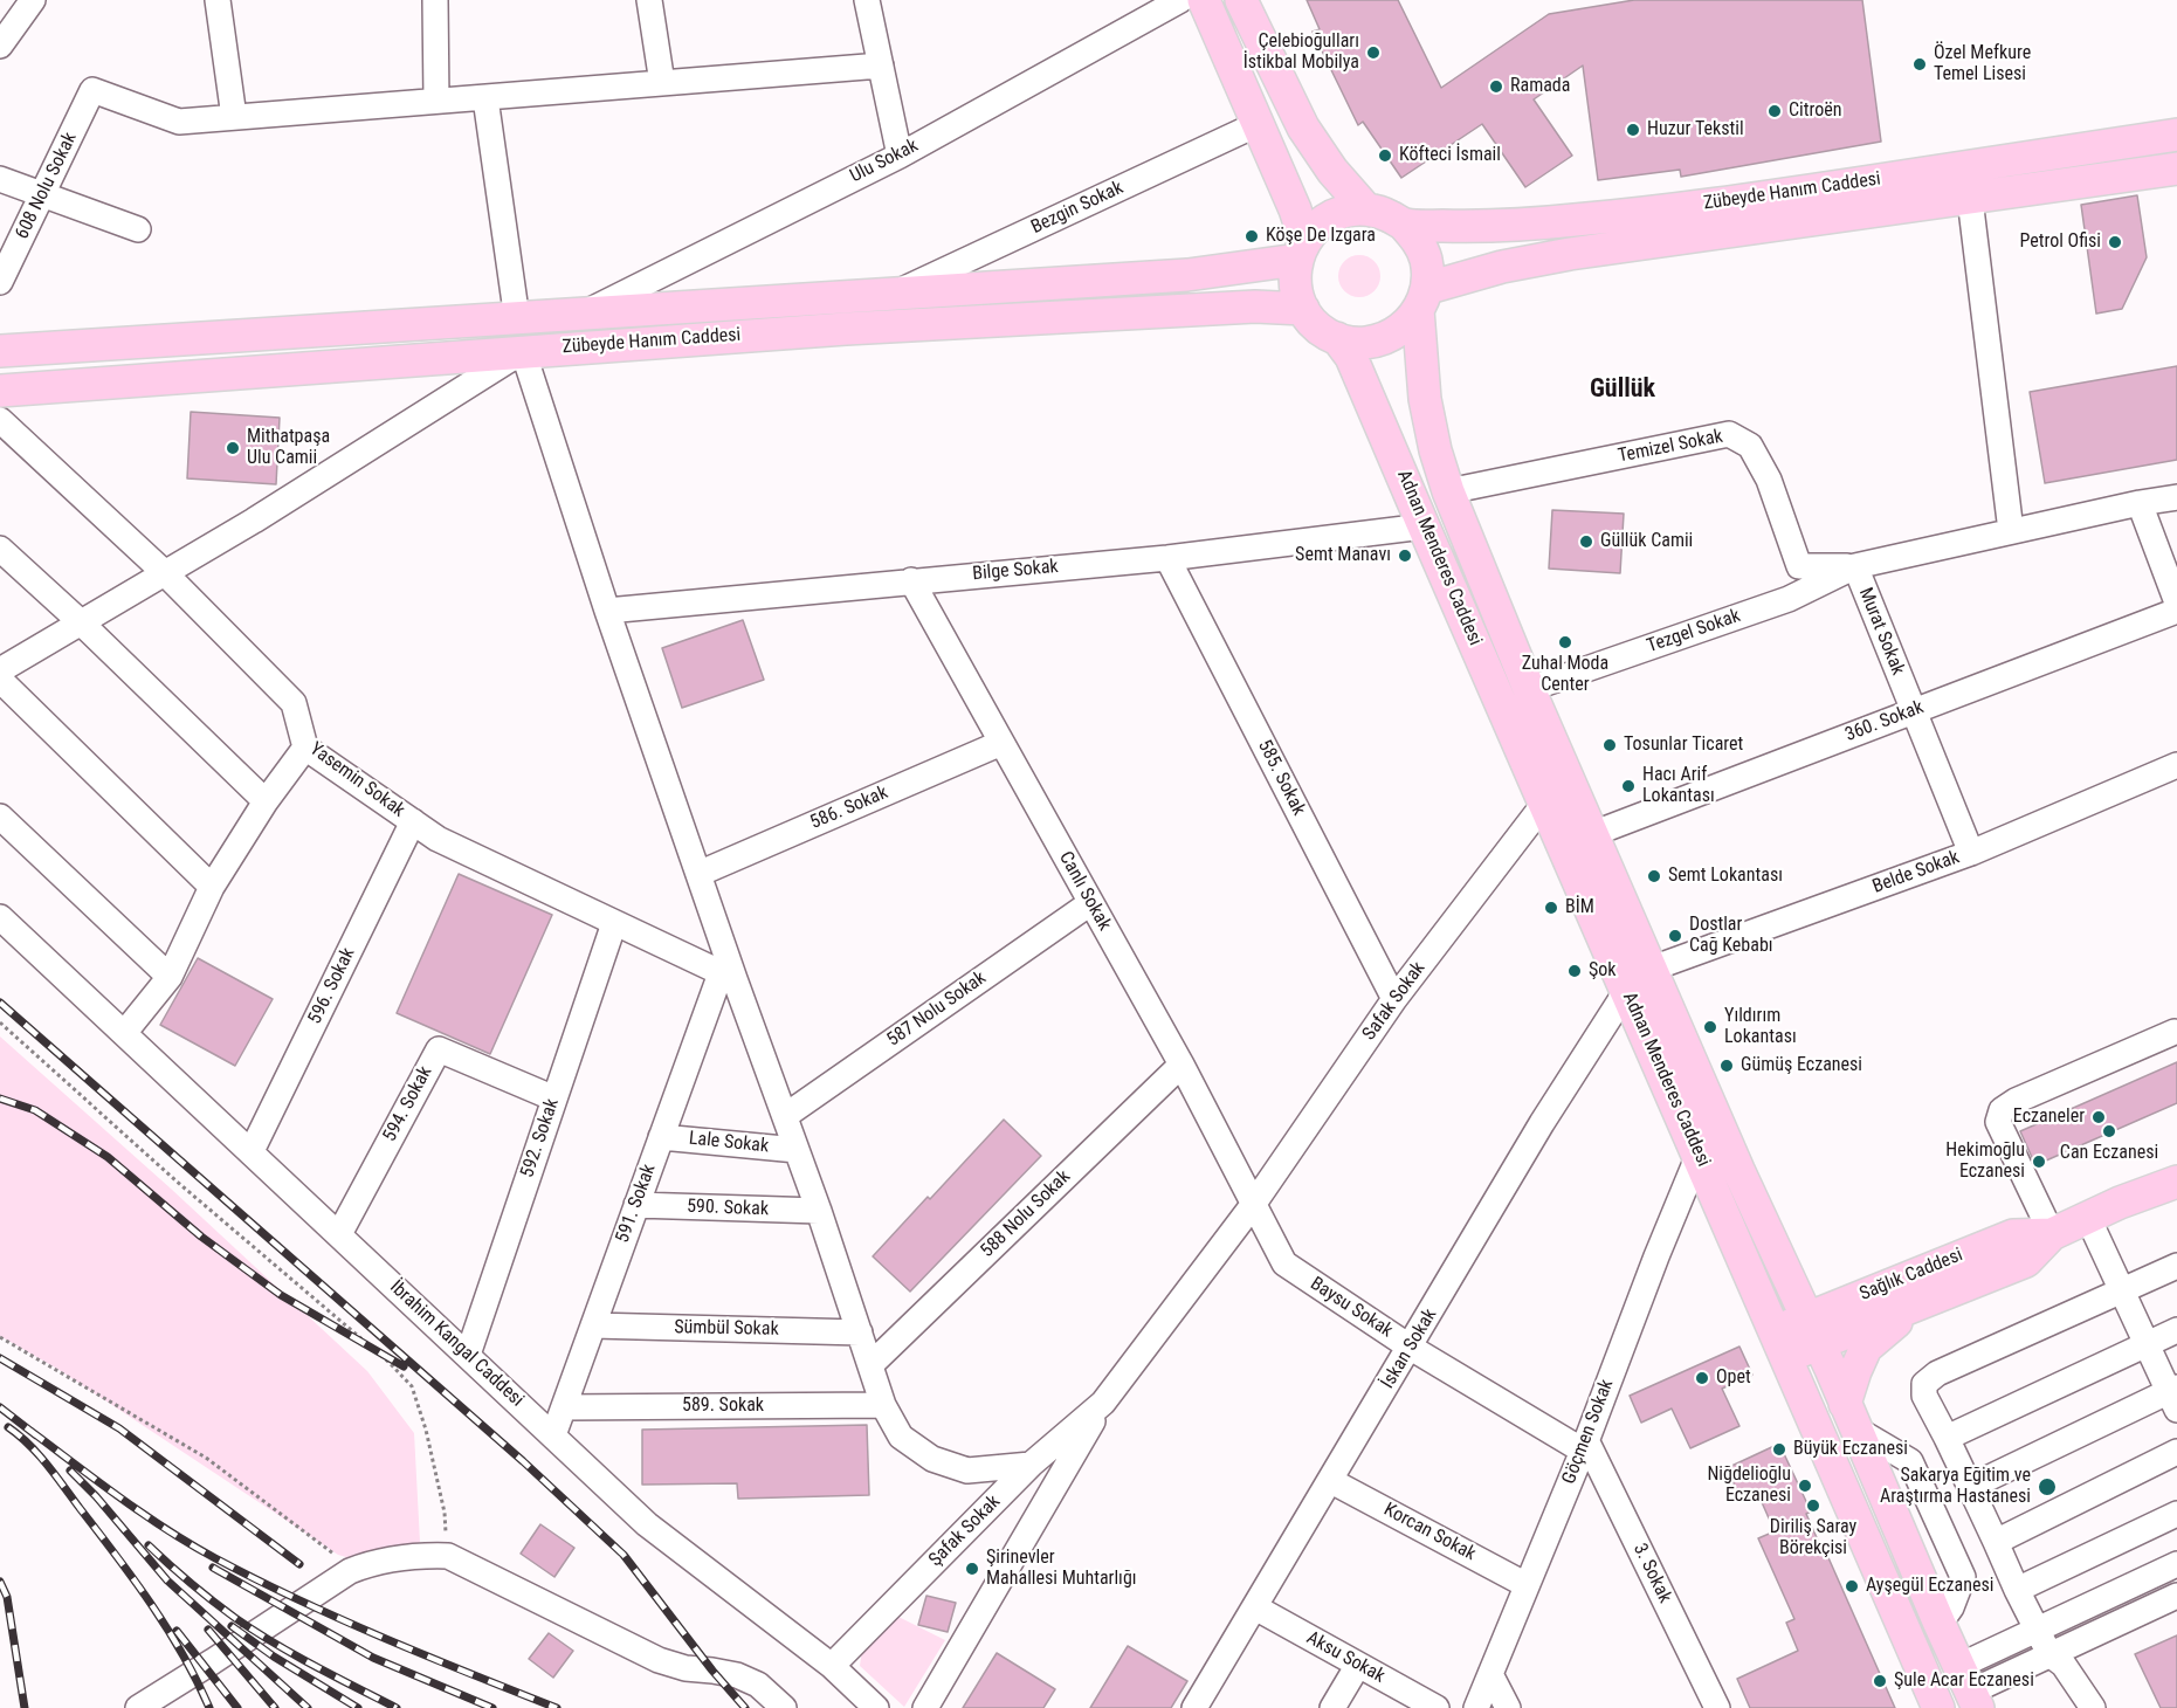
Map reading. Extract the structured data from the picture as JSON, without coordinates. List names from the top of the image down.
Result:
{
  "streets": {
    "main road": ["Zübeyde Hanım Caddesi", "Adnan Menderes Caddesi", "Sağlık Caddesi"],
    "street": [
      "Ulu Sokak",
      "608 Nolu Sokak",
      "Bezgin Sokak",
      "Temizel Sokak",
      "Bilge Sokak",
      "Tezgel Sokak",
      "Murat Sokak",
      "360. Sokak",
      "585. Sokak",
      "Yasemin Sokak",
      "586. Sokak",
      "Belde Sokak",
      "Canlı Sokak",
      "596. Sokak",
      "Safak Sokak",
      "587 Nolu Sokak",
      "594. Sokak",
      "592. Sokak",
      "Lale Sokak",
      "591. Sokak",
      "590. Sokak",
      "588 Nolu Sokak",
      "Baysu Sokak",
      "Sümbül Sokak",
      "İbrahim Kangal Caddesi",
      "İskan Sokak",
      "589. Sokak",
      "Göçmen Sokak",
      "Şafak Sokak",
      "Korcan Sokak",
      "3. Sokak",
      "Aksu Sokak"
    ]
  },
  "crossings": [
    ["Ulu Sokak", "Zübeyde Hanım Caddesi"],
    ["Zübeyde Hanım Caddesi", "Bezgin Sokak"],
    ["Zübeyde Hanım Caddesi", "Adnan Menderes Caddesi"],
    ["Temizel Sokak", "Adnan Menderes Caddesi"],
    ["Temizel Sokak", "Tezgel Sokak"],
    ["Temizel Sokak", "Murat Sokak"],
    ["Adnan Menderes Caddesi", "Bilge Sokak"],
    ["Adnan Menderes Caddesi", "Tezgel Sokak"],
    ["Adnan Menderes Caddesi", "360. Sokak"],
    ["Adnan Menderes Caddesi", "Belde Sokak"],
    ["Adnan Menderes Caddesi", "Safak Sokak"],
    ["Adnan Menderes Caddesi", "Sağlık Caddesi"],
    ["Adnan Menderes Caddesi", "İskan Sokak"],
    ["Adnan Menderes Caddesi", "Göçmen Sokak"],
    ["Bilge Sokak", "585. Sokak"],
    ["Bilge Sokak", "Canlı Sokak"],
    ["Tezgel Sokak", "Murat Sokak"],
    ["Murat Sokak", "360. Sokak"],
    ["Murat Sokak", "Belde Sokak"],
    ["585. Sokak", "Safak Sokak"],
    ["Yasemin Sokak", "596. Sokak"],
    ["Yasemin Sokak", "592. Sokak"],
    ["Yasemin Sokak", "591. Sokak"],
    ["586. Sokak", "Canlı Sokak"],
    ["Canlı Sokak", "Safak Sokak"],
    ["Canlı Sokak", "587 Nolu Sokak"],
    ["Canlı Sokak", "588 Nolu Sokak"],
    ["Canlı Sokak", "Baysu Sokak"],
    ["Canlı Sokak", "Şafak Sokak"],
    ["596. Sokak", "İbrahim Kangal Caddesi"],
    ["Safak Sokak", "Baysu Sokak"],
    ["Safak Sokak", "Şafak Sokak"],
    ["594. Sokak", "592. Sokak"],
    ["594. Sokak", "İbrahim Kangal Caddesi"],
    ["592. Sokak", "İbrahim Kangal Caddesi"],
    ["Lale Sokak", "591. Sokak"],
    ["591. Sokak", "590. Sokak"],
    ["591. Sokak", "Sümbül Sokak"],
    ["591. Sokak", "İbrahim Kangal Caddesi"],
    ["591. Sokak", "589. Sokak"],
    ["Baysu Sokak", "İskan Sokak"],
    ["Baysu Sokak", "Göçmen Sokak"],
    ["Baysu Sokak", "Şafak Sokak"],
    ["Baysu Sokak", "3. Sokak"],
    ["İbrahim Kangal Caddesi", "Şafak Sokak"],
    ["İskan Sokak", "Korcan Sokak"],
    ["İskan Sokak", "Aksu Sokak"],
    ["Göçmen Sokak", "Korcan Sokak"],
    ["Göçmen Sokak", "3. Sokak"]
  ],
  "districts": ["Güllük"],
  "places": [
    "Çelebioğulları İstikbal Mobilya",
    "Özel Mefkure Temel Lisesi",
    "Ramada",
    "Citroën",
    "Huzur Tekstil",
    "Köfteci İsmail",
    "Köşe De Izgara",
    "Petrol Ofisi",
    "Mithatpaşa Ulu Camii",
    "Güllük Camii",
    "Semt Manavı",
    "Zuhal Moda Center",
    "Tosunlar Ticaret",
    "Hacı Arif Lokantası",
    "Semt Lokantası",
    "BİM",
    "Dostlar Cağ Kebabı",
    "Şok",
    "Yıldırım Lokantası",
    "Gümüş Eczanesi",
    "Eczaneler",
    "Can Eczanesi",
    "Hekimoğlu Eczanesi",
    "Opet",
    "Büyük Eczanesi",
    "Niğdelioğlu Eczanesi",
    "Sakarya Eğitim ve Araştırma Hastanesi",
    "Diriliş Saray Börekçisi",
    "Şirinevler Mahallesi Muhtarlığı",
    "Ayşegül Eczanesi",
    "Şule Acar Eczanesi"
  ]
}
